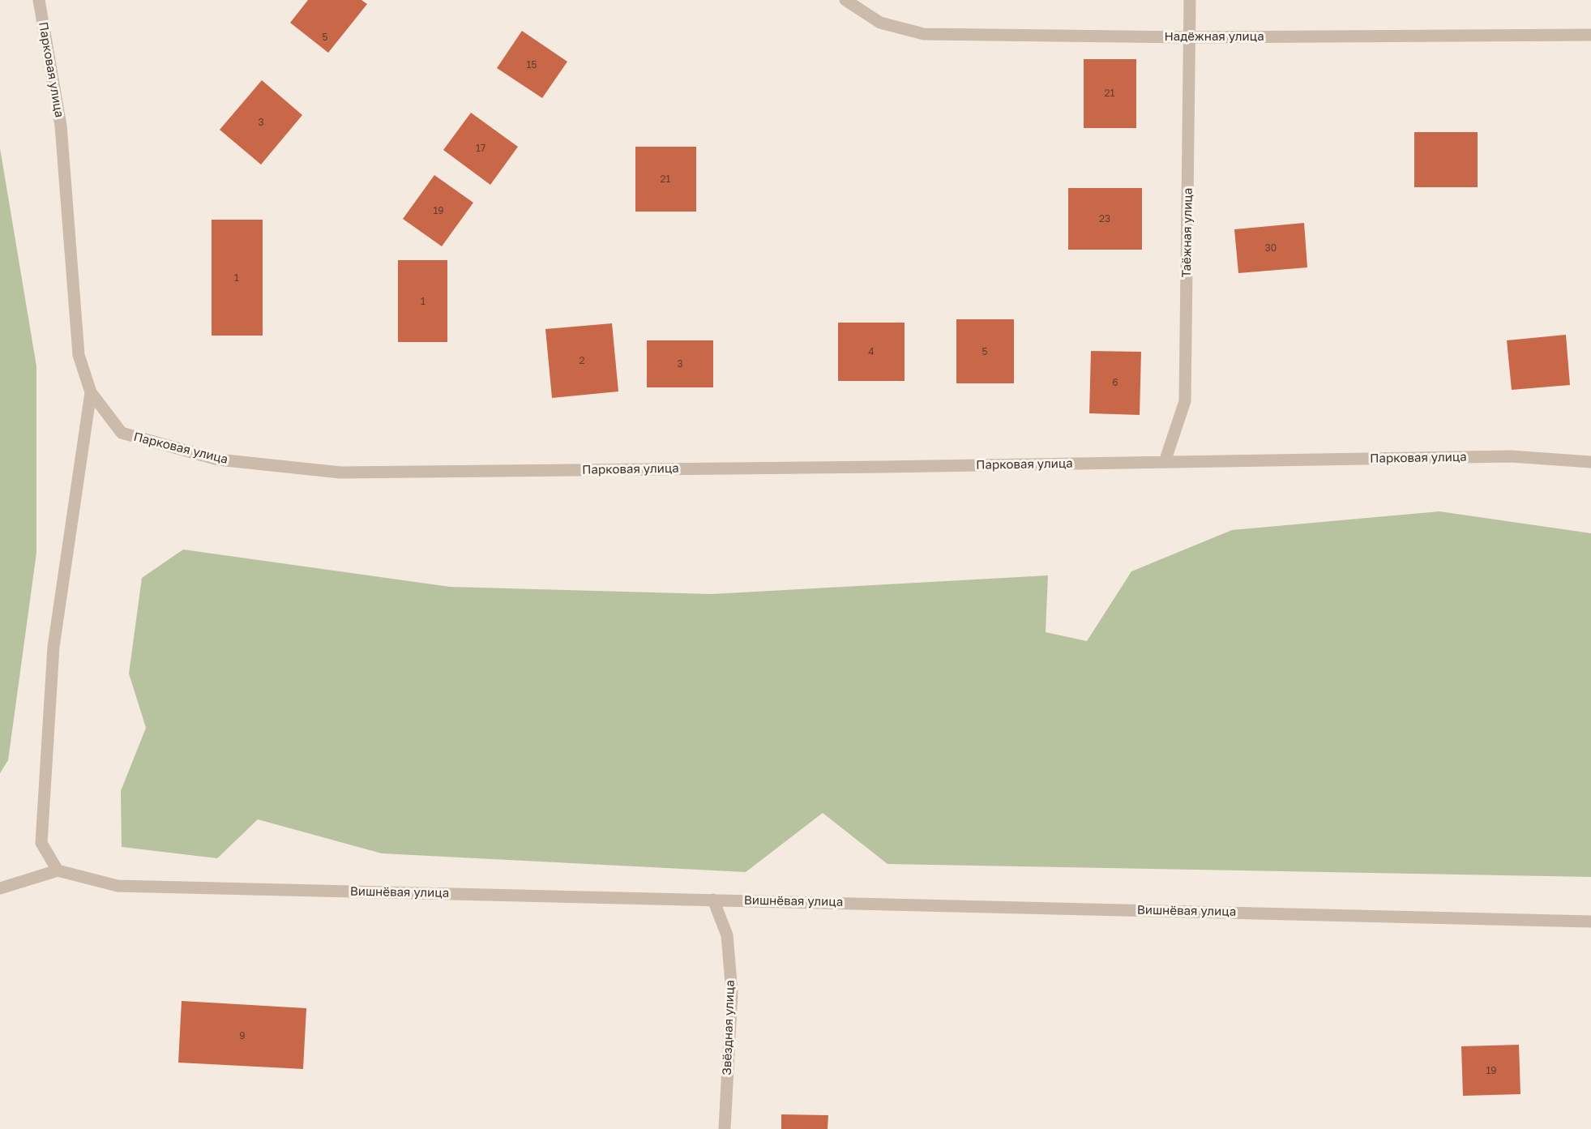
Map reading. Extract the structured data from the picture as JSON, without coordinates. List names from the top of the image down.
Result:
{
  "streets": {
    "street": [
      "Надёжная улица",
      "Парковая улица",
      "Таёжная улица",
      "Вишнёвая улица",
      "Звёздная улица"
    ]
  },
  "crossings": [
    ["Надёжная улица", "Таёжная улица"],
    ["Парковая улица", "Таёжная улица"],
    ["Вишнёвая улица", "Звёздная улица"]
  ],
  "house_numbers": [
    "5",
    "15",
    "21",
    "3",
    "17",
    "21",
    "19",
    "23",
    "30",
    "1",
    "1",
    "4",
    "5",
    "2",
    "3",
    "6",
    "9",
    "19"
  ]
}
